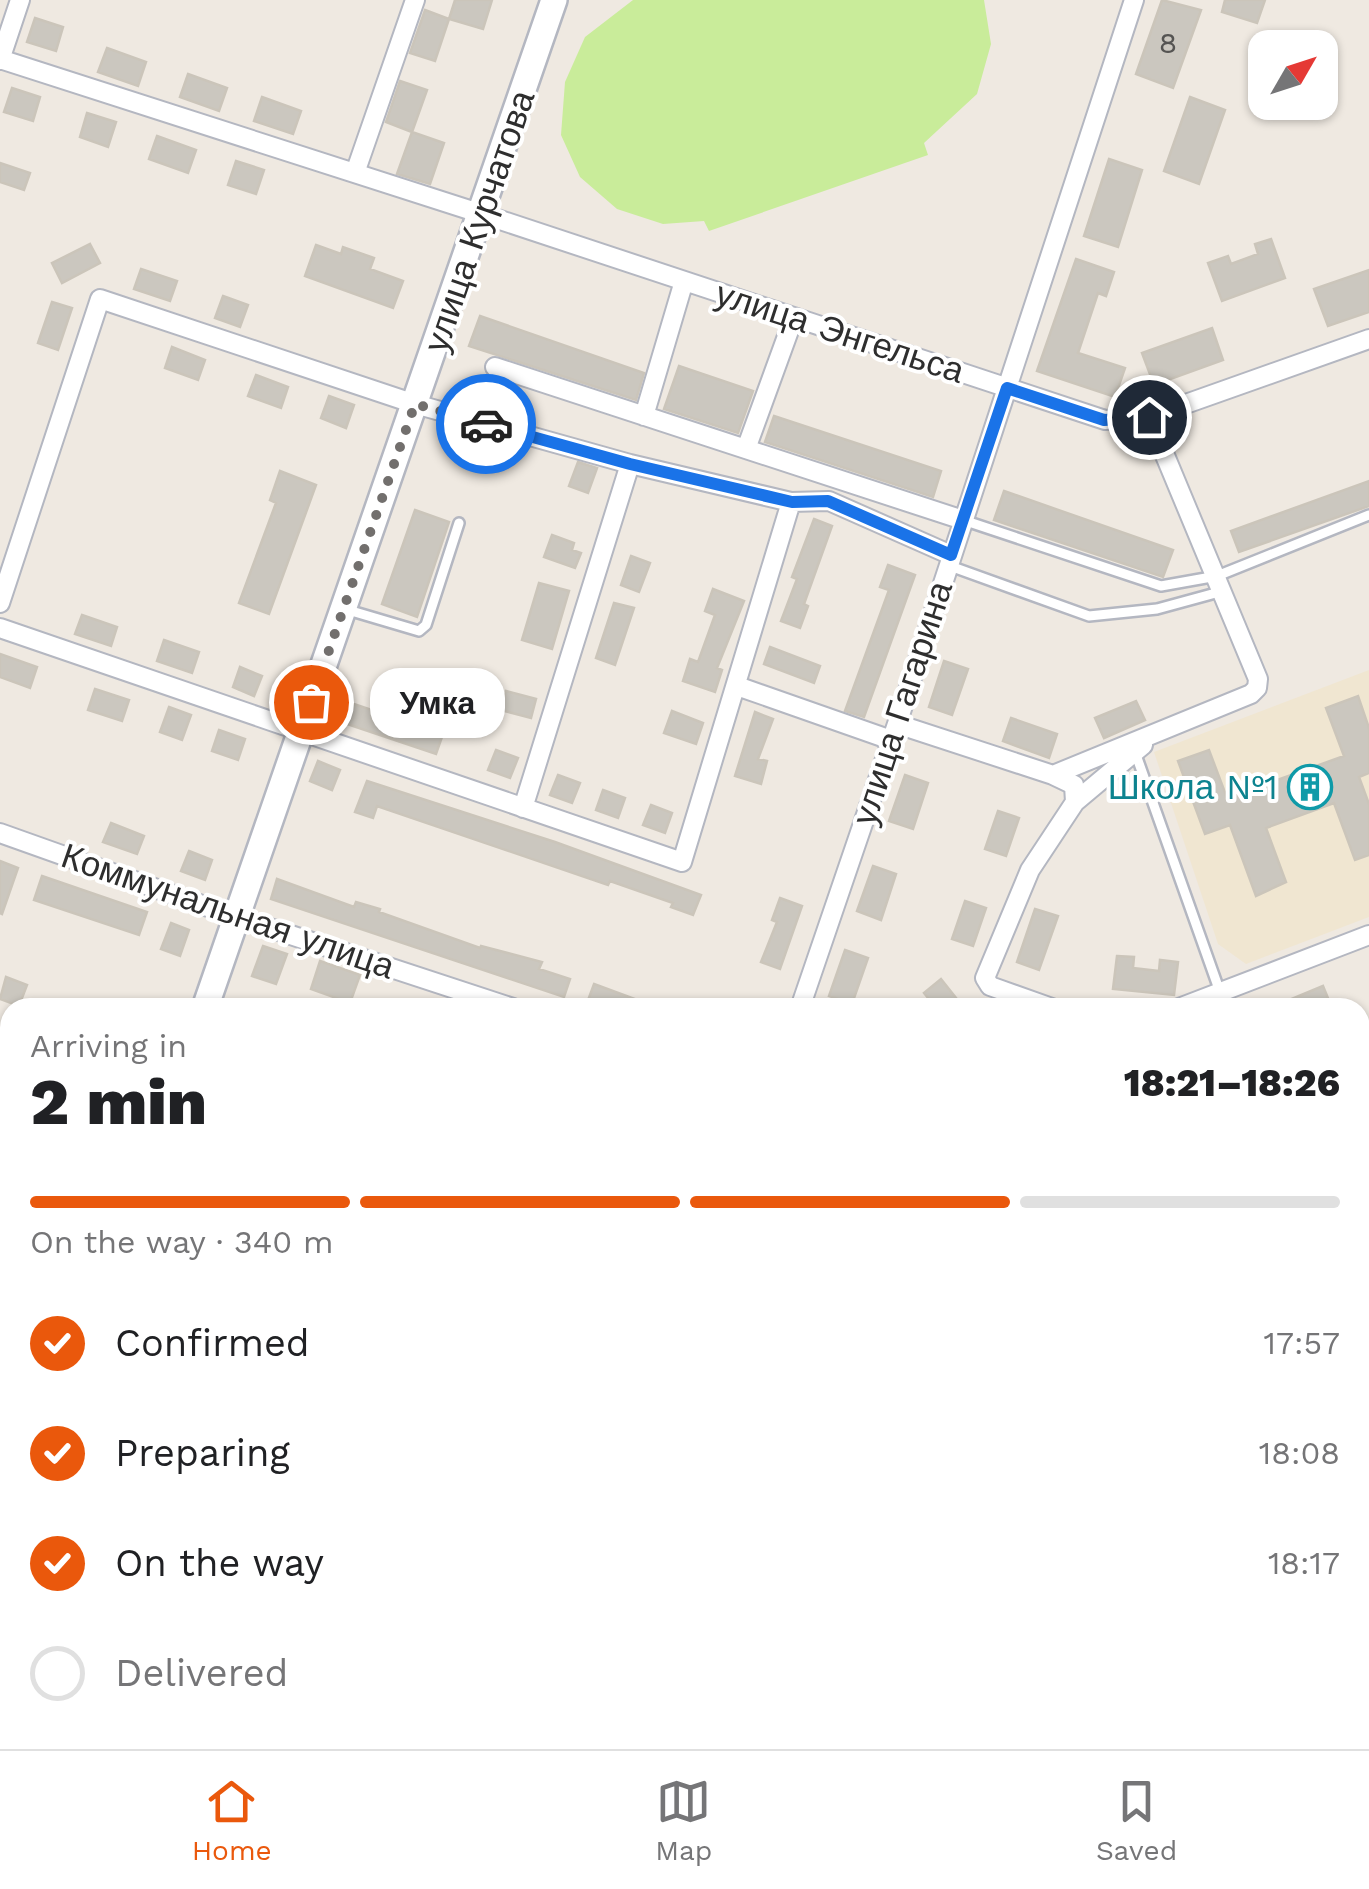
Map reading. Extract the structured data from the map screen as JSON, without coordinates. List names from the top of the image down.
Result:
{
  "streets": {
    "street": [
      "улица Курчатова",
      "улица Энгельса",
      "улица Гагарина",
      "Коммунальная улица"
    ]
  },
  "crossings": [
    ["улица Курчатова", "улица Энгельса"],
    ["улица Курчатова", "Коммунальная улица"],
    ["улица Энгельса", "улица Гагарина"]
  ],
  "places": {
    "other": ["Умка"],
    "building": ["Школа №1"]
  },
  "house_numbers": ["8"],
  "north": "top right",
  "page": {
    "bubble": "Умка",
    "heading": ["2 min", "Arriving in", "18:21–18:26"],
    "bar": "On the way · 340 m",
    "list": [
      ["Confirmed", "17:57"],
      ["Preparing", "18:08"],
      ["On the way", "18:17"],
      "Delivered"
    ],
    "tabs": ["Home", "Map", "Saved"]
  }
}
